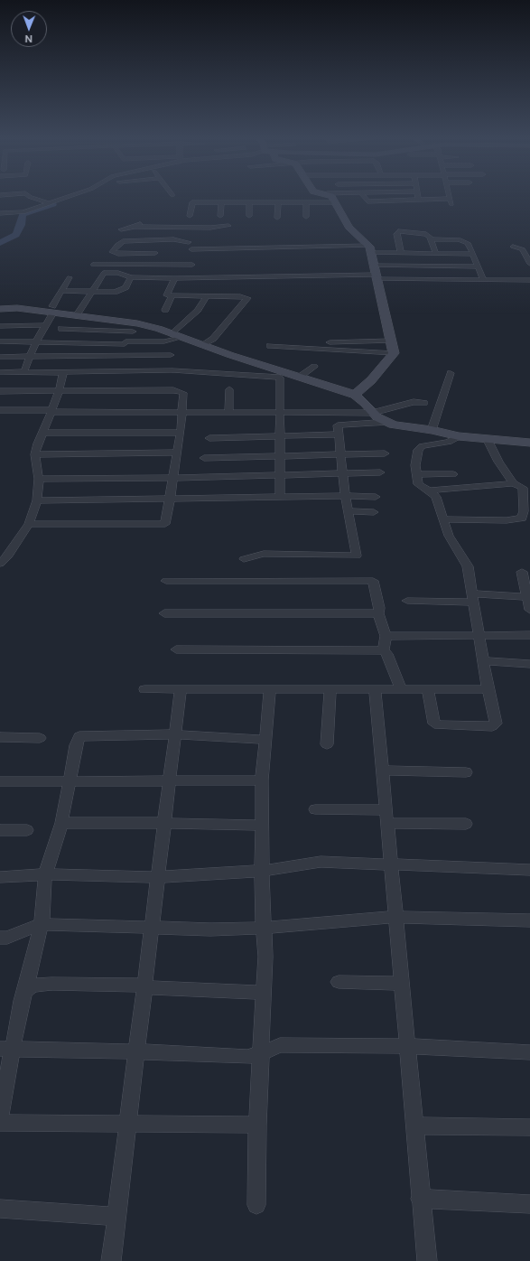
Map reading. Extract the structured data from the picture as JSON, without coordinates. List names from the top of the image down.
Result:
{
  "north": "bottom"
}
